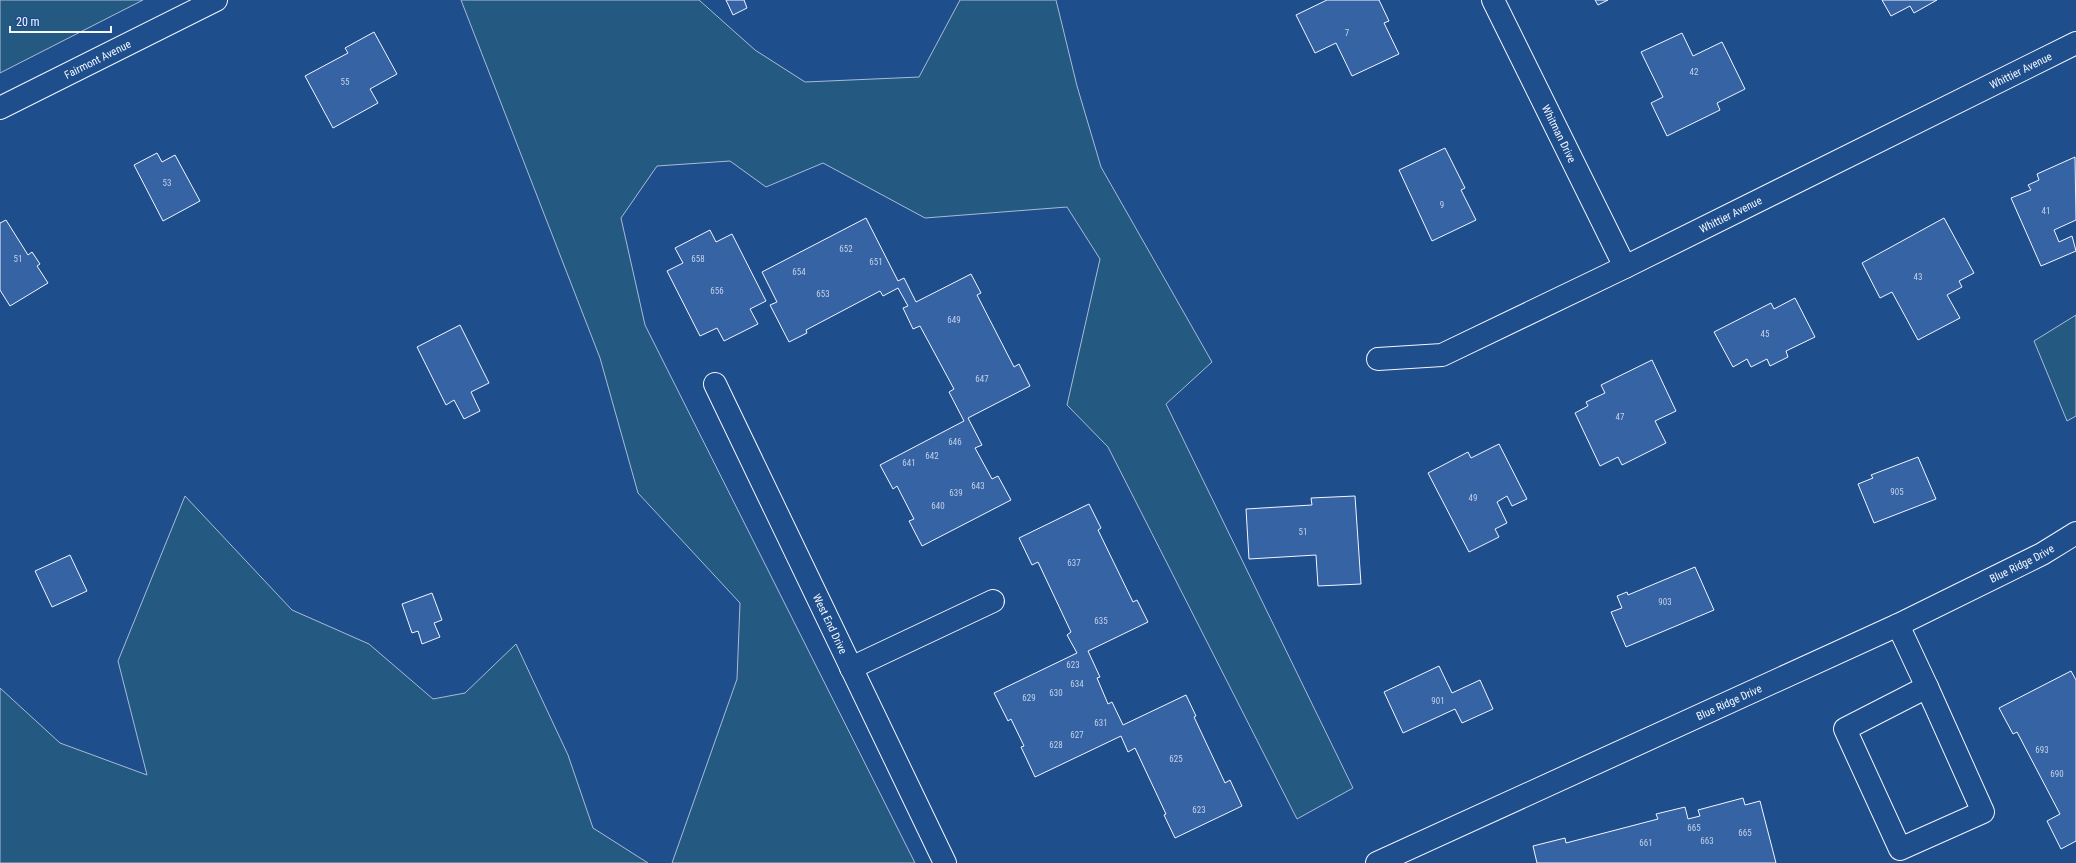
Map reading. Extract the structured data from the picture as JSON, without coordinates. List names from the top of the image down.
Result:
{
  "streets": {
    "street": [
      "Fairmont Avenue",
      "Whittier Avenue",
      "Whitman Drive",
      "Blue Ridge Drive",
      "West End Drive"
    ]
  },
  "crossings": [
    ["Whittier Avenue", "Whitman Drive"]
  ],
  "house_numbers": [
    "7",
    "42",
    "55",
    "53",
    "9",
    "41",
    "652",
    "51",
    "658",
    "651",
    "654",
    "43",
    "656",
    "653",
    "649",
    "45",
    "647",
    "47",
    "646",
    "642",
    "641",
    "643",
    "905",
    "639",
    "49",
    "640",
    "51",
    "637",
    "903",
    "635",
    "623",
    "634",
    "630",
    "629",
    "901",
    "631",
    "627",
    "628",
    "693",
    "625",
    "690",
    "623",
    "665",
    "665",
    "663",
    "661"
  ],
  "scale_bar": "20 m"
}
